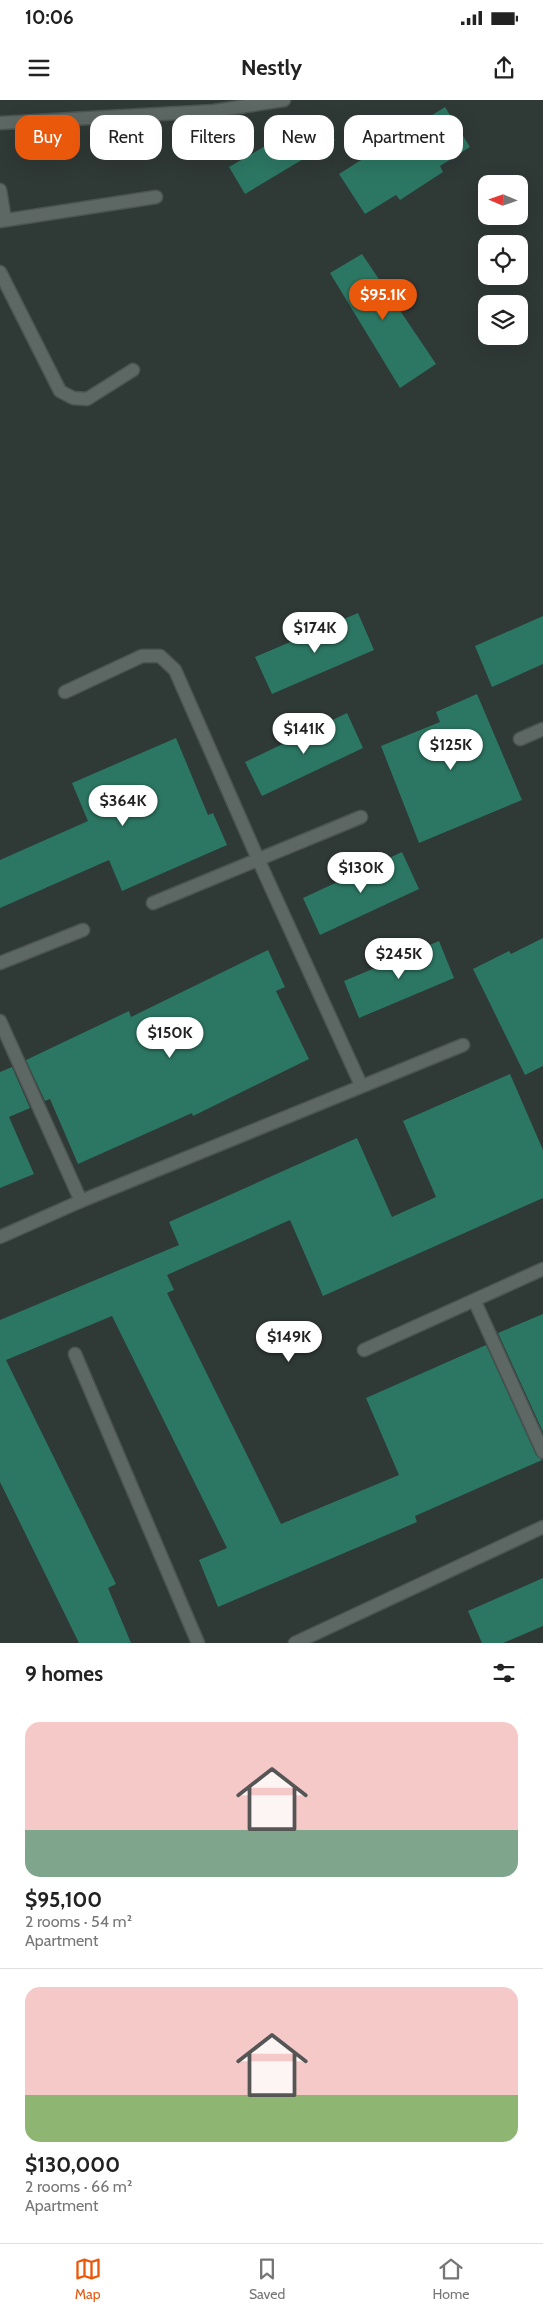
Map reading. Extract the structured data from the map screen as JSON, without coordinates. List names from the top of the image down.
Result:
{
  "north": "left",
  "page": {
    "status": "10:06",
    "header": "Nestly",
    "chip": [
      "Buy",
      "Rent",
      "Filters",
      "New",
      "Apartment"
    ],
    "price": [
      "$95.1K",
      "$174K",
      "$141K",
      "$125K",
      "$364K",
      "$130K",
      "$245K",
      "$150K",
      "$149K"
    ],
    "heading": "9 homes",
    "list": [
      {
        "name": "$95,100",
        "note": "2 rooms · 54 m² · Apartment"
      },
      {
        "name": "$130,000",
        "note": "2 rooms · 66 m² · Apartment"
      }
    ],
    "tabs": ["Map", "Saved", "Home"]
  }
}
